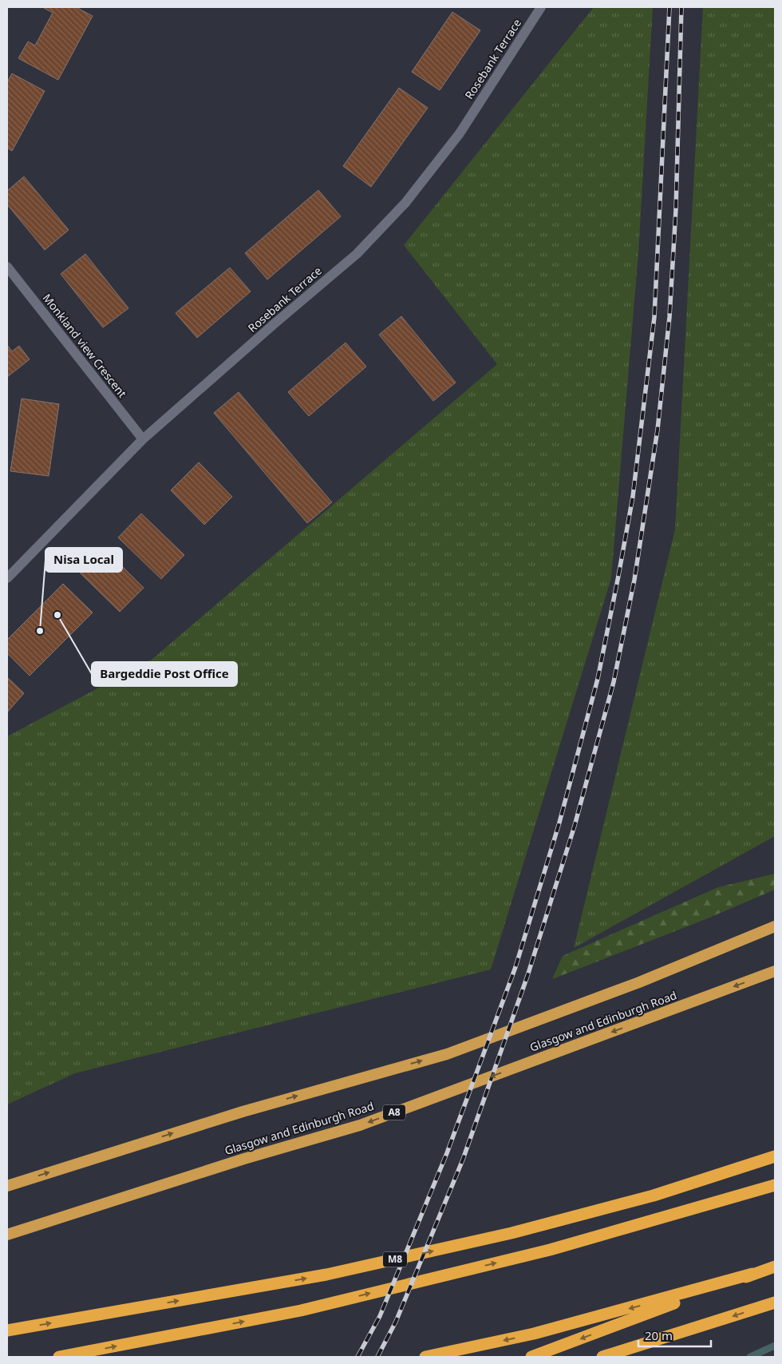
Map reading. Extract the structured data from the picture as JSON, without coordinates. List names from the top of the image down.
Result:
{
  "streets": {
    "highway": ["Glasgow and Edinburgh Road", "A8", "M8"],
    "street": ["Rosebank Terrace", "Monkland view Crescent"]
  },
  "crossings": [
    ["Rosebank Terrace", "Monkland view Crescent"]
  ],
  "places": ["Bargeddie Post Office", "Nisa Local"],
  "scale_bar": "20 m"
}
